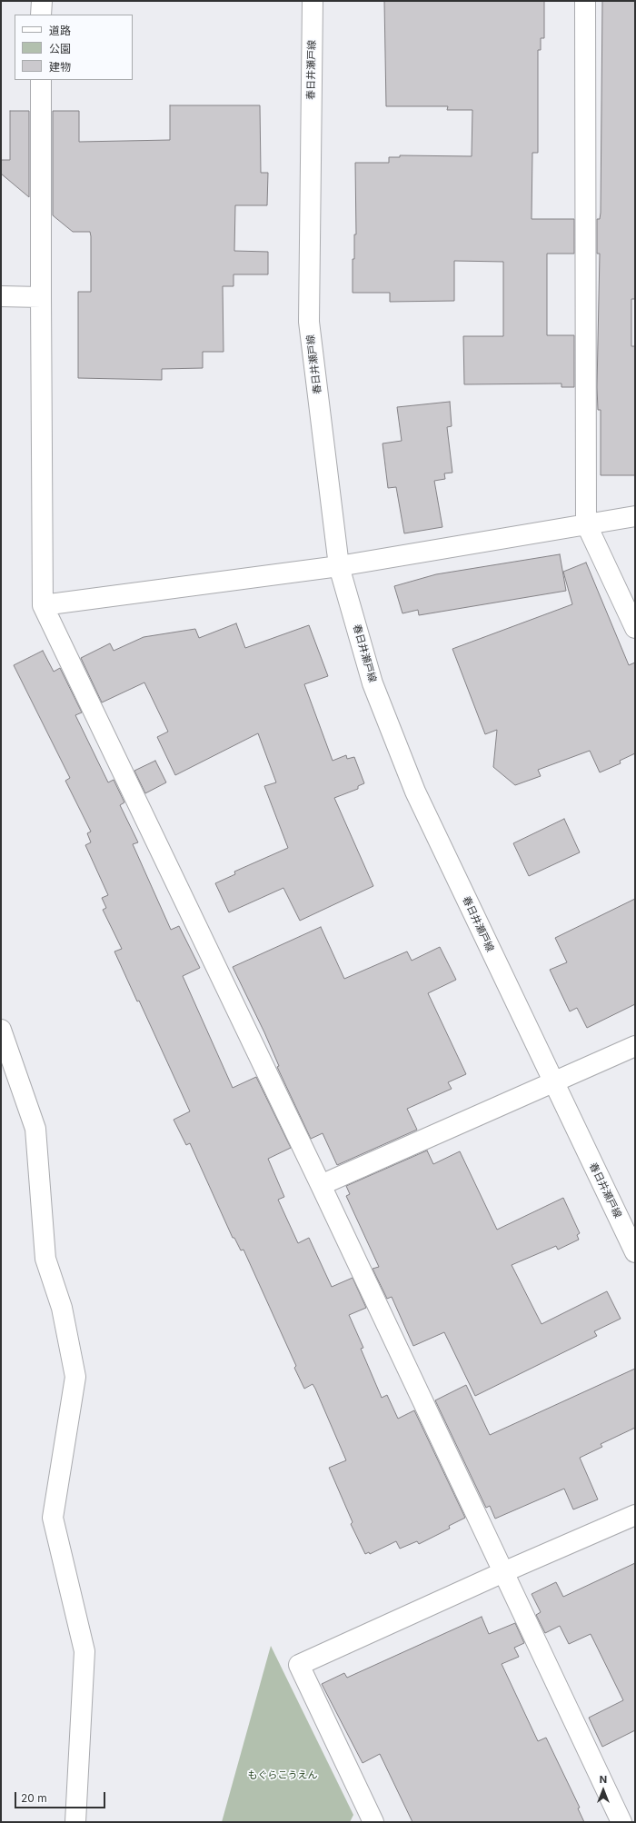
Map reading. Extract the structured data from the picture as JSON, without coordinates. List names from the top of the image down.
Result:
{
  "streets": {
    "street": ["春日井瀬戸線"]
  },
  "parks": ["もぐらこうえん"],
  "legend": ["道路", "公園", "建物"],
  "scale_bar": "20 m",
  "north": "top"
}
